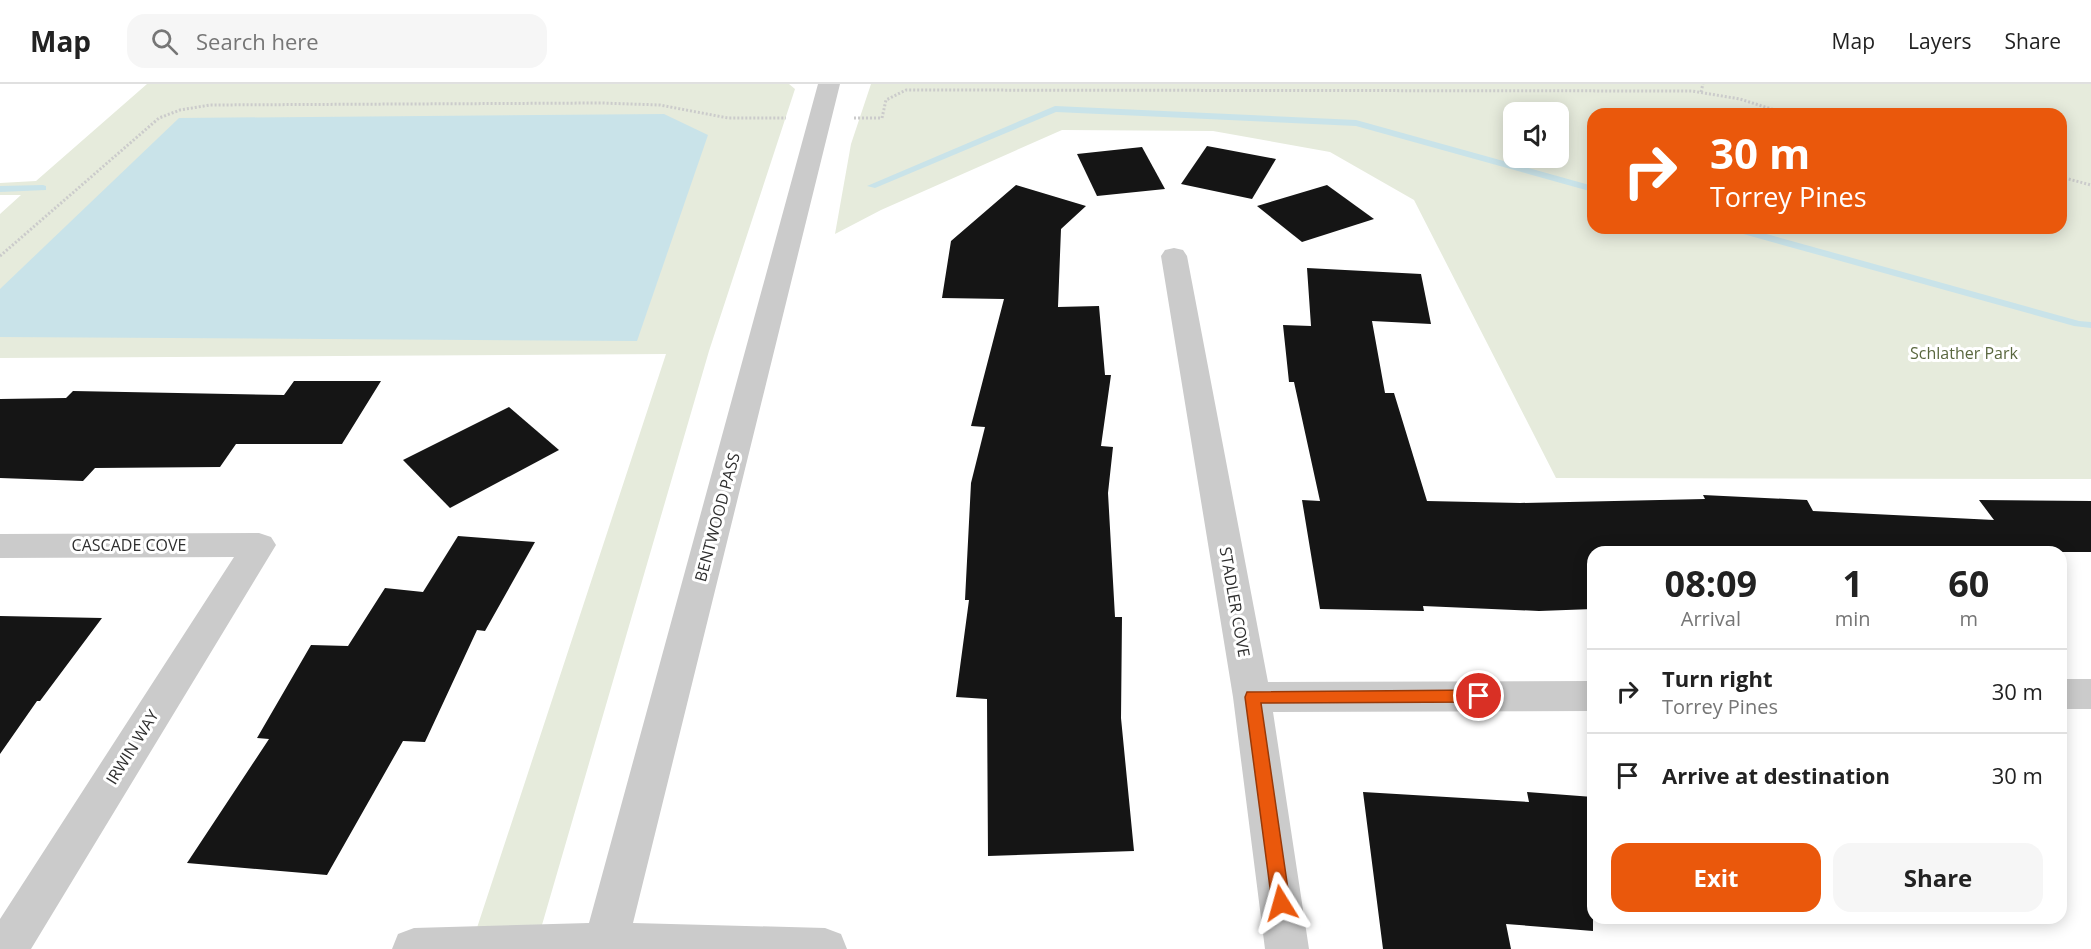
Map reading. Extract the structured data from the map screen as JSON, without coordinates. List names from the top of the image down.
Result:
{
  "streets": {
    "street": [
      "BENTWOOD PASS",
      "CASCADE COVE",
      "STADLER COVE",
      "IRWIN WAY"
    ]
  },
  "crossings": [
    ["CASCADE COVE", "IRWIN WAY"]
  ],
  "parks": ["Schlather Park"],
  "page": {
    "header": "Map",
    "search": "Search here",
    "nav": ["Map", "Layers", "Share"],
    "turn": ["30 m", "Torrey Pines"],
    "eta": [
      "08:09",
      "Arrival",
      "1",
      "min",
      "60",
      "m"
    ],
    "list": [
      {
        "name": "Turn right",
        "note": "Torrey Pines",
        "value": "30 m"
      },
      {
        "name": "Arrive at destination",
        "value": "30 m"
      }
    ],
    "buttons": ["Exit", "Share"]
  }
}
